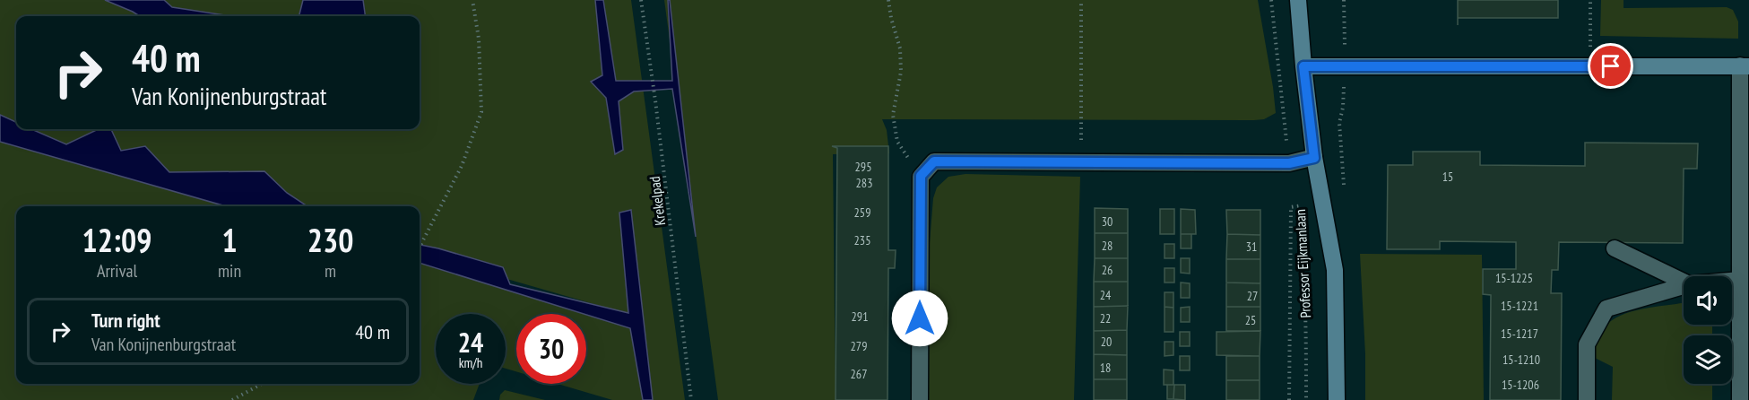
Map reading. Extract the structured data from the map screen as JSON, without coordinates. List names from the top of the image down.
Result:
{
  "streets": {
    "street": ["Professor Eijkmanlaan"],
    "path": ["Krekelpad"]
  },
  "house_numbers": [
    "295",
    "15",
    "283",
    "259",
    "30",
    "235",
    "28",
    "31",
    "26",
    "15-1225",
    "24",
    "27",
    "15-1221",
    "291",
    "22",
    "25",
    "15-1217",
    "20",
    "279",
    "15-1210",
    "18",
    "267",
    "15-1206"
  ],
  "page": {
    "turn": ["40 m", "Van Konijnenburgstraat"],
    "eta": [
      "12:09",
      "Arrival",
      "1",
      "min",
      "230",
      "m"
    ],
    "list": [
      {
        "name": "Turn right",
        "note": "Van Konijnenburgstraat",
        "value": "40 m"
      }
    ],
    "speed": "24 km/h",
    "limit": "30"
  }
}
